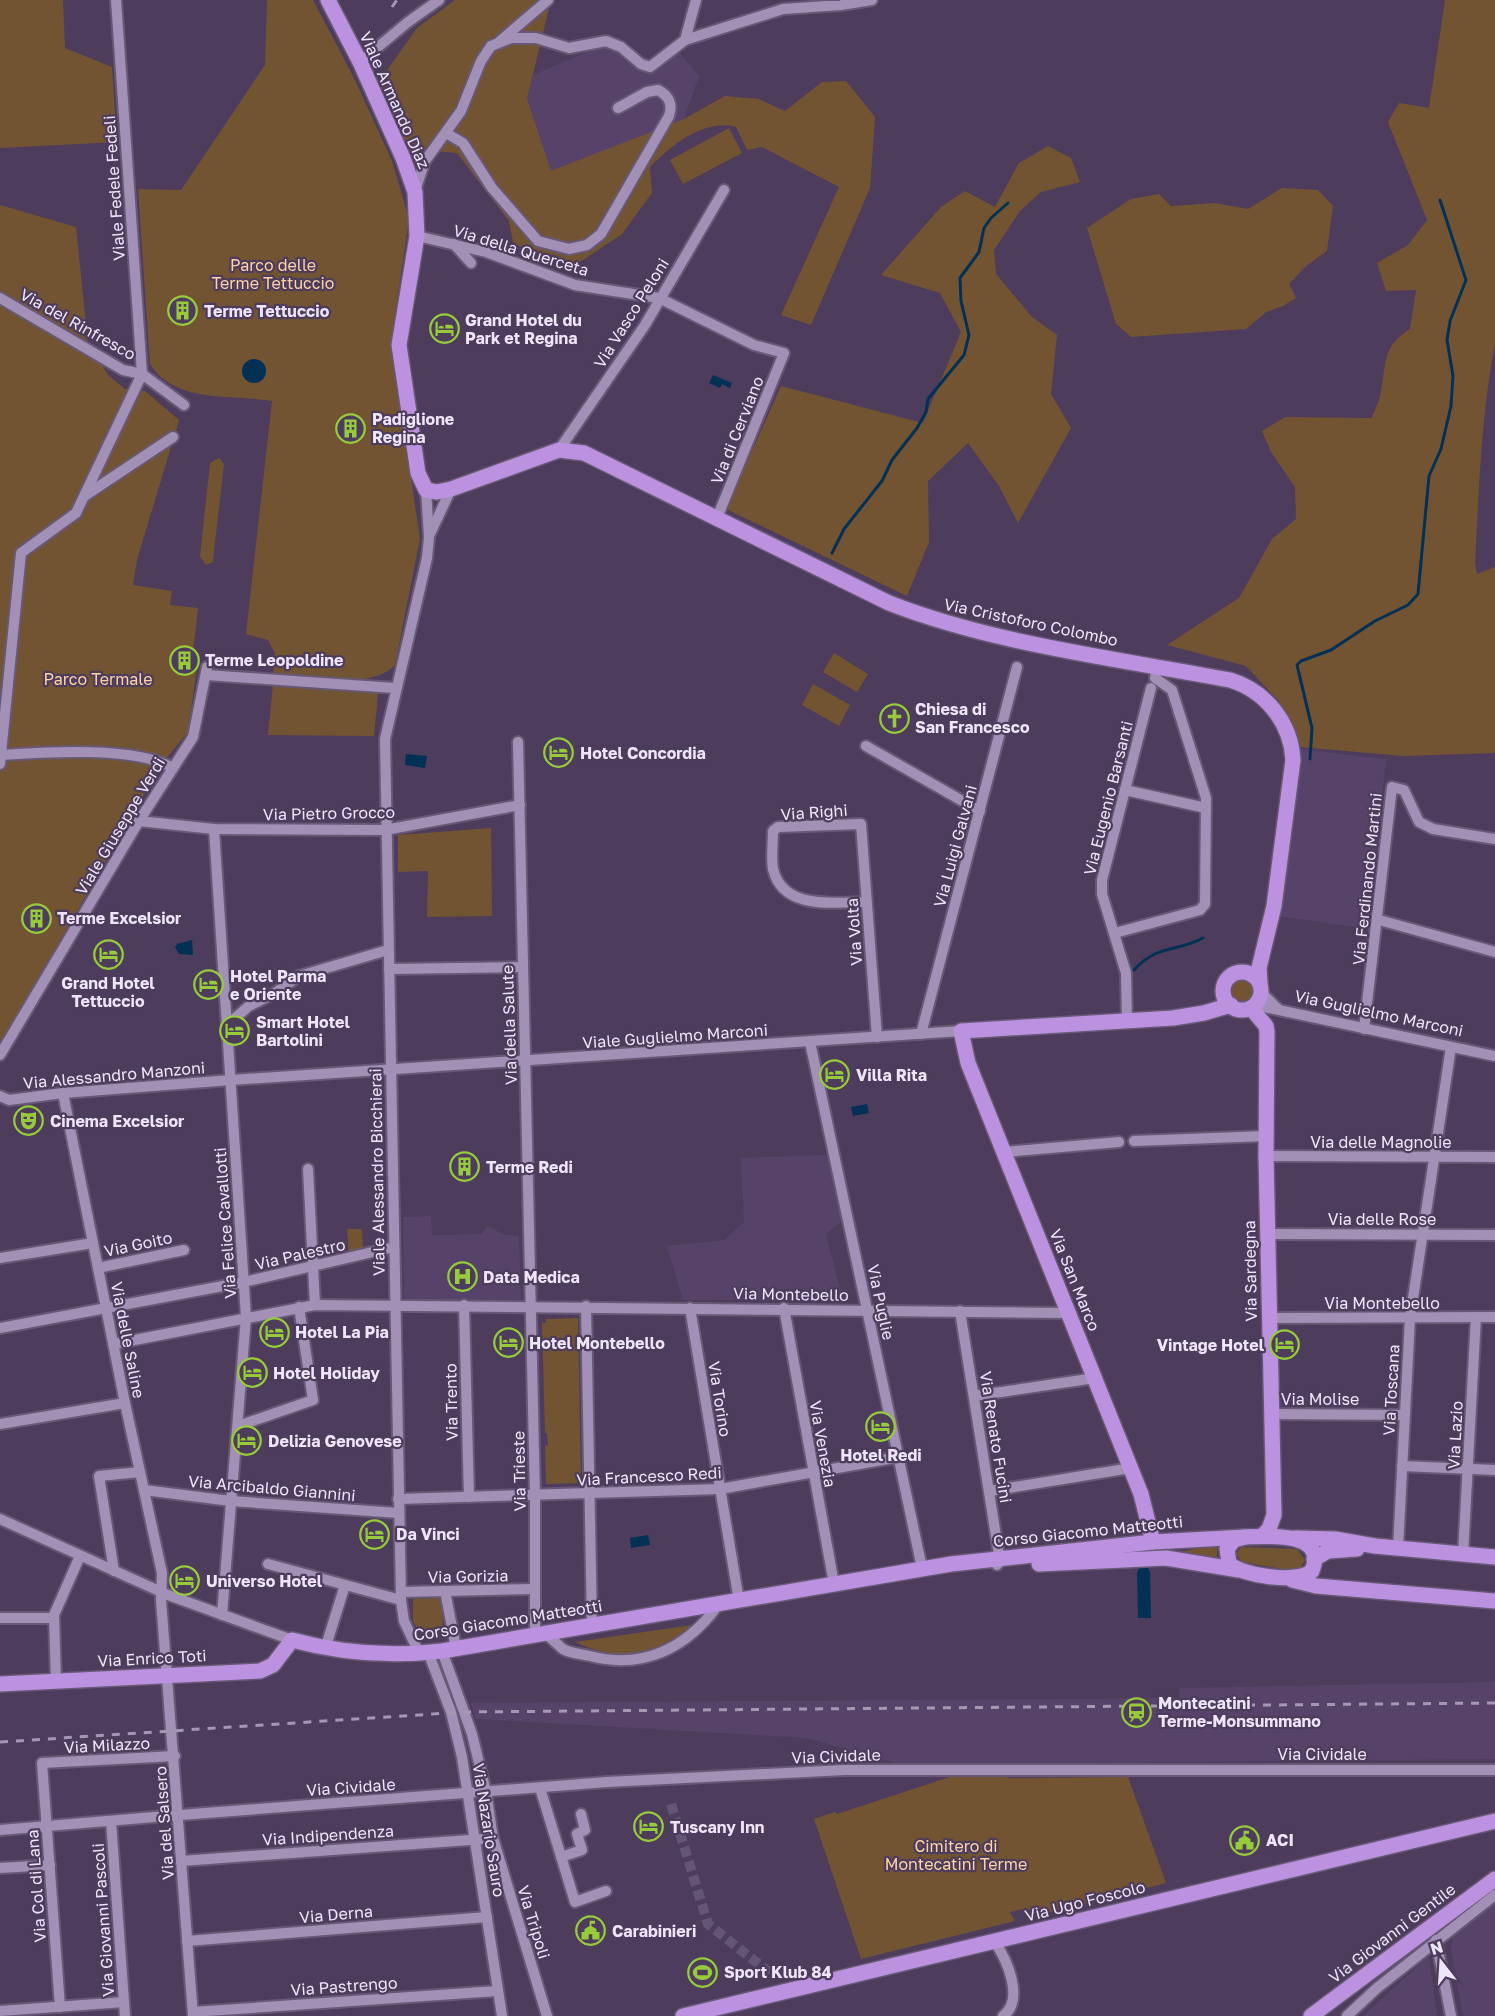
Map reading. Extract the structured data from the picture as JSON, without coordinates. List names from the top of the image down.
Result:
{
  "streets": {
    "main road": [
      "Viale Armando Diaz",
      "Via Cristoforo Colombo",
      "Via Sardegna",
      "Via San Marco",
      "Corso Giacomo Matteotti",
      "Via Enrico Toti",
      "Via Ugo Foscolo",
      "Via Giovanni Gentile"
    ],
    "street": [
      "Viale Fedele Fedeli",
      "Via della Querceta",
      "Via Vasco Peloni",
      "Via del Rinfresco",
      "Via di Cerviano",
      "Via Eugenio Barsanti",
      "Via Righi",
      "Via Pietro Grocco",
      "Viale Giuseppe Verdi",
      "Via Luigi Galvani",
      "Via Ferdinando Martini",
      "Via Volta",
      "Via Guglielmo Marconi",
      "Via della Salute",
      "Viale Guglielmo Marconi",
      "Via Alessandro Manzoni",
      "Via delle Magnolie",
      "Viale Alessandro Bicchierai",
      "Via delle Rose",
      "Via Felice Cavallotti",
      "Via Goito",
      "Via Palestro",
      "Via Montebello",
      "Via Puglie",
      "Via delle Saline",
      "Via Toscana",
      "Via Torino",
      "Via Molise",
      "Via Trento",
      "Via Lazio",
      "Via Renato Fucini",
      "Via Venezia",
      "Via Trieste",
      "Via Francesco Redi",
      "Via Arcibaldo Giannini",
      "Via Gorizia",
      "Via Milazzo",
      "Via Cividale",
      "Via del Salsero",
      "Via Nazario Sauro",
      "Via Indipendenza",
      "Via Col di Lana",
      "Via Derna",
      "Via Giovanni Pascoli",
      "Via Tripoli",
      "Via Pastrengo"
    ]
  },
  "crossings": [
    ["Viale Armando Diaz", "Via della Querceta"],
    ["Viale Armando Diaz", "Via Cristoforo Colombo"],
    ["Viale Armando Diaz", "Viale Giuseppe Verdi"],
    ["Viale Armando Diaz", "Viale Alessandro Bicchierai"],
    ["Viale Fedele Fedeli", "Via del Rinfresco"],
    ["Via della Querceta", "Via Vasco Peloni"],
    ["Via della Querceta", "Via di Cerviano"],
    ["Via Vasco Peloni", "Via Cristoforo Colombo"],
    ["Via di Cerviano", "Via Cristoforo Colombo"],
    ["Via Cristoforo Colombo", "Via Guglielmo Marconi"],
    ["Via Cristoforo Colombo", "Via Sardegna"],
    ["Via Righi", "Via Volta"],
    ["Via Pietro Grocco", "Viale Giuseppe Verdi"],
    ["Via Pietro Grocco", "Via della Salute"],
    ["Via Pietro Grocco", "Viale Alessandro Bicchierai"],
    ["Via Pietro Grocco", "Via Felice Cavallotti"],
    ["Viale Giuseppe Verdi", "Viale Alessandro Bicchierai"],
    ["Via Luigi Galvani", "Viale Guglielmo Marconi"],
    ["Via Ferdinando Martini", "Via Guglielmo Marconi"],
    ["Via Volta", "Viale Guglielmo Marconi"],
    ["Via Guglielmo Marconi", "Via Sardegna"],
    ["Via Guglielmo Marconi", "Via Toscana"],
    ["Via della Salute", "Viale Guglielmo Marconi"],
    ["Via della Salute", "Via Montebello"],
    ["Via della Salute", "Via Trieste"],
    ["Viale Guglielmo Marconi", "Via Alessandro Manzoni"],
    ["Viale Guglielmo Marconi", "Viale Alessandro Bicchierai"],
    ["Viale Guglielmo Marconi", "Via San Marco"],
    ["Viale Guglielmo Marconi", "Via Puglie"],
    ["Via Alessandro Manzoni", "Viale Alessandro Bicchierai"],
    ["Via Alessandro Manzoni", "Via Felice Cavallotti"],
    ["Via Alessandro Manzoni", "Via delle Saline"],
    ["Via delle Magnolie", "Via Sardegna"],
    ["Via delle Magnolie", "Via Toscana"],
    ["Viale Alessandro Bicchierai", "Via Palestro"],
    ["Viale Alessandro Bicchierai", "Via Montebello"],
    ["Viale Alessandro Bicchierai", "Via Francesco Redi"],
    ["Viale Alessandro Bicchierai", "Via Arcibaldo Giannini"],
    ["Viale Alessandro Bicchierai", "Corso Giacomo Matteotti"],
    ["Viale Alessandro Bicchierai", "Via Gorizia"],
    ["Viale Alessandro Bicchierai", "Via Nazario Sauro"],
    ["Via delle Rose", "Via Sardegna"],
    ["Via delle Rose", "Via Toscana"],
    ["Via Felice Cavallotti", "Via Palestro"],
    ["Via Felice Cavallotti", "Via Arcibaldo Giannini"],
    ["Via Felice Cavallotti", "Corso Giacomo Matteotti"],
    ["Via Goito", "Via delle Saline"],
    ["Via Palestro", "Via delle Saline"],
    ["Via Sardegna", "Via Montebello"],
    ["Via Sardegna", "Via Molise"],
    ["Via Sardegna", "Corso Giacomo Matteotti"],
    ["Via San Marco", "Via Montebello"],
    ["Via San Marco", "Corso Giacomo Matteotti"],
    ["Via Montebello", "Via Puglie"],
    ["Via Montebello", "Via Toscana"],
    ["Via Montebello", "Via Torino"],
    ["Via Montebello", "Via Trento"],
    ["Via Montebello", "Via Lazio"],
    ["Via Montebello", "Via Renato Fucini"],
    ["Via Montebello", "Via Venezia"],
    ["Via Montebello", "Via Trieste"],
    ["Via Puglie", "Via Francesco Redi"],
    ["Via Puglie", "Corso Giacomo Matteotti"],
    ["Via delle Saline", "Via Arcibaldo Giannini"],
    ["Via delle Saline", "Corso Giacomo Matteotti"],
    ["Via delle Saline", "Via del Salsero"],
    ["Via Toscana", "Via Molise"],
    ["Via Torino", "Via Francesco Redi"],
    ["Via Torino", "Corso Giacomo Matteotti"],
    ["Via Trento", "Via Francesco Redi"],
    ["Via Renato Fucini", "Corso Giacomo Matteotti"],
    ["Via Venezia", "Via Francesco Redi"],
    ["Via Venezia", "Corso Giacomo Matteotti"],
    ["Via Trieste", "Via Francesco Redi"],
    ["Via Trieste", "Corso Giacomo Matteotti"],
    ["Via Trieste", "Via Gorizia"],
    ["Corso Giacomo Matteotti", "Via Enrico Toti"],
    ["Corso Giacomo Matteotti", "Via del Salsero"],
    ["Corso Giacomo Matteotti", "Via Nazario Sauro"],
    ["Via Enrico Toti", "Via del Salsero"],
    ["Via Milazzo", "Via del Salsero"],
    ["Via Milazzo", "Via Col di Lana"],
    ["Via Cividale", "Via del Salsero"],
    ["Via Cividale", "Via Nazario Sauro"],
    ["Via Cividale", "Via Col di Lana"],
    ["Via Cividale", "Via Giovanni Pascoli"],
    ["Via del Salsero", "Via Indipendenza"],
    ["Via del Salsero", "Via Derna"],
    ["Via del Salsero", "Via Pastrengo"],
    ["Via Nazario Sauro", "Via Indipendenza"],
    ["Via Nazario Sauro", "Via Derna"],
    ["Via Nazario Sauro", "Via Tripoli"],
    ["Via Nazario Sauro", "Via Pastrengo"],
    ["Via Indipendenza", "Via Tripoli"]
  ],
  "parks": ["Parco delle Terme Tettuccio", "Parco Termale", "Cimitero di Montecatini Terme"],
  "places": {
    "building": [
      "Terme Tettuccio",
      "Padiglione Regina",
      "Terme Leopoldine",
      "Terme Excelsior",
      "Terme Redi"
    ],
    "hotel": [
      "Grand Hotel du Park et Regina",
      "Hotel Concordia",
      "Grand Hotel Tettuccio",
      "Hotel Parma e Oriente",
      "Smart Hotel Bartolini",
      "Villa Rita",
      "Hotel La Pia",
      "Hotel Montebello",
      "Vintage Hotel",
      "Hotel Holiday",
      "Hotel Redi",
      "Delizia Genovese",
      "Da Vinci",
      "Universo Hotel",
      "Tuscany Inn"
    ],
    "church": ["Chiesa di San Francesco"],
    "theatre": ["Cinema Excelsior"],
    "hospital": ["Data Medica"],
    "station": ["Montecatini Terme-Monsummano"],
    "public building": ["ACI", "Carabinieri"],
    "sports": ["Sport Klub 84"]
  },
  "north": "top"
}
